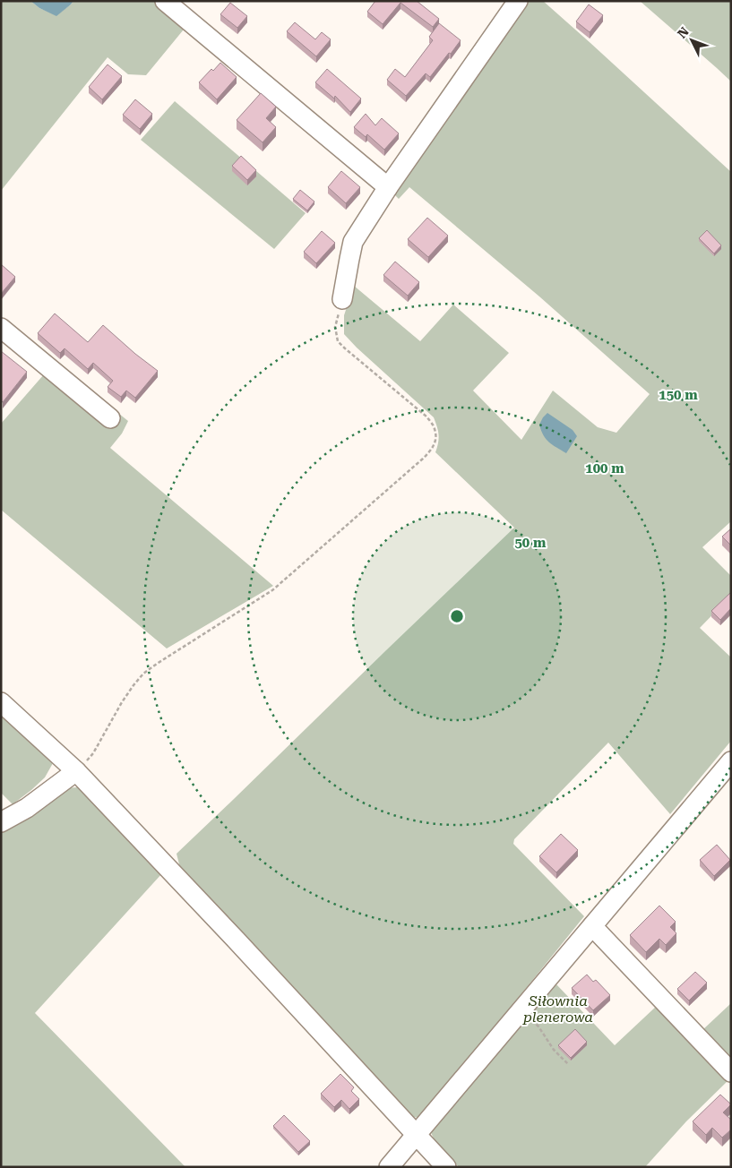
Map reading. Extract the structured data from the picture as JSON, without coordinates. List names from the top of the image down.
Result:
{
  "parks": ["Siłownia plenerowa"],
  "north": "top left",
  "rings": ["150 m", "100 m", "50 m"]
}
